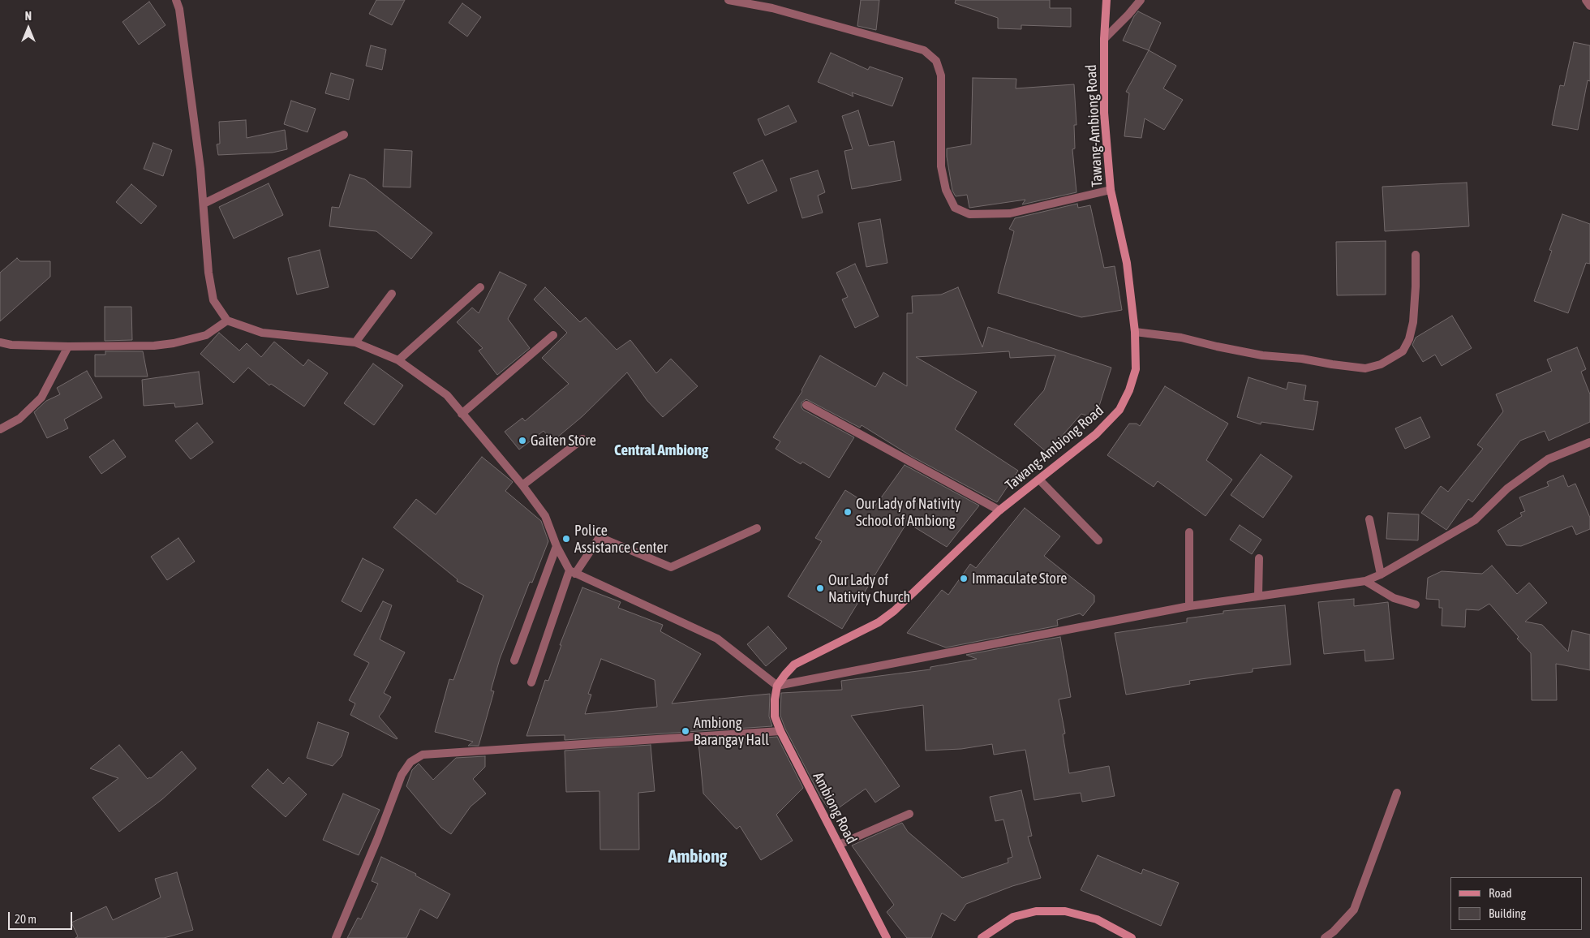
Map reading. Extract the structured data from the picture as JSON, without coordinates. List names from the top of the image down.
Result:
{
  "streets": {
    "main road": ["Tawang-Ambiong Road", "Ambiong Road"]
  },
  "crossings": [
    ["Tawang-Ambiong Road", "Ambiong Road"]
  ],
  "districts": ["Central Ambiong", "Ambiong"],
  "places": [
    "Gaiten Store",
    "Our Lady of Nativity School of Ambiong",
    "Police Assistance Center",
    "Immaculate Store",
    "Our Lady of Nativity Church",
    "Ambiong Barangay Hall"
  ],
  "legend": ["Road", "Building"],
  "scale_bar": "20 m",
  "north": "top"
}
